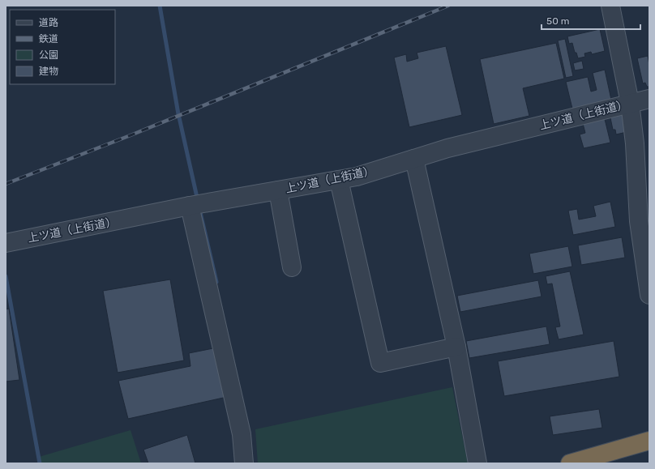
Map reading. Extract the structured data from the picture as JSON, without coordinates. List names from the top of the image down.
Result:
{
  "streets": {
    "street": ["上ツ道（上街道）"]
  },
  "legend": [
    "道路",
    "鉄道",
    "公園",
    "建物"
  ],
  "scale_bar": "50 m"
}
